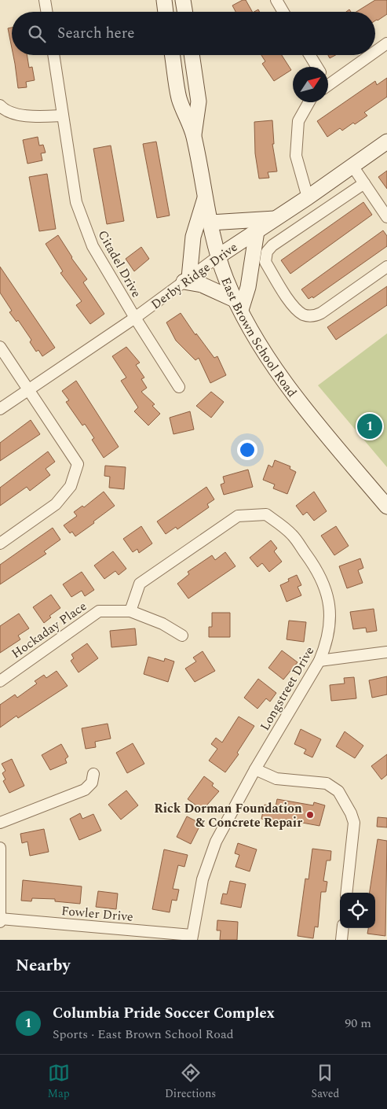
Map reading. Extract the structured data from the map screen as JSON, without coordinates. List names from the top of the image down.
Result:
{
  "streets": {
    "main road": ["Derby Ridge Drive", "East Brown School Road"],
    "street": [
      "Citadel Drive",
      "Hockaday Place",
      "Longstreet Drive",
      "Fowler Drive"
    ]
  },
  "crossings": [
    ["Citadel Drive", "Derby Ridge Drive"],
    ["Derby Ridge Drive", "East Brown School Road"],
    ["Hockaday Place", "Longstreet Drive"],
    ["Longstreet Drive", "Fowler Drive"]
  ],
  "places": ["Rick Dorman Foundation & Concrete Repair"],
  "north": "top right",
  "page": {
    "search": "Search here",
    "pins": "1",
    "heading": "Nearby",
    "list": [
      {
        "mark": "1",
        "name": "Columbia Pride Soccer Complex",
        "note": "Sports · East Brown School Road",
        "value": "90 m"
      }
    ],
    "nav": ["Map", "Directions", "Saved"]
  }
}
